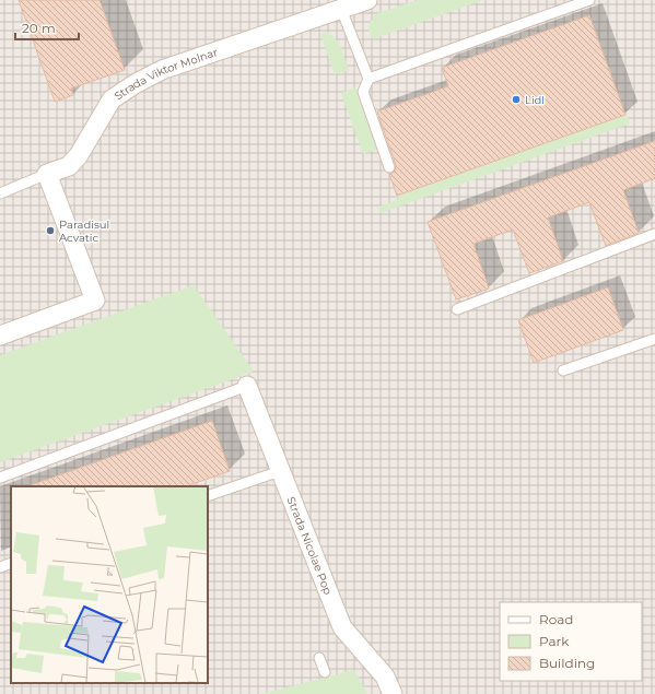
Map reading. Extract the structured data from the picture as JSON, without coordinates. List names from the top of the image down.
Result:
{
  "streets": {
    "street": ["Strada Viktor Molnar", "Strada Nicolae Pop"]
  },
  "places": ["Lidl", "Paradisul Acvatic"],
  "legend": ["Road", "Park", "Building"],
  "scale_bar": "20 m"
}
